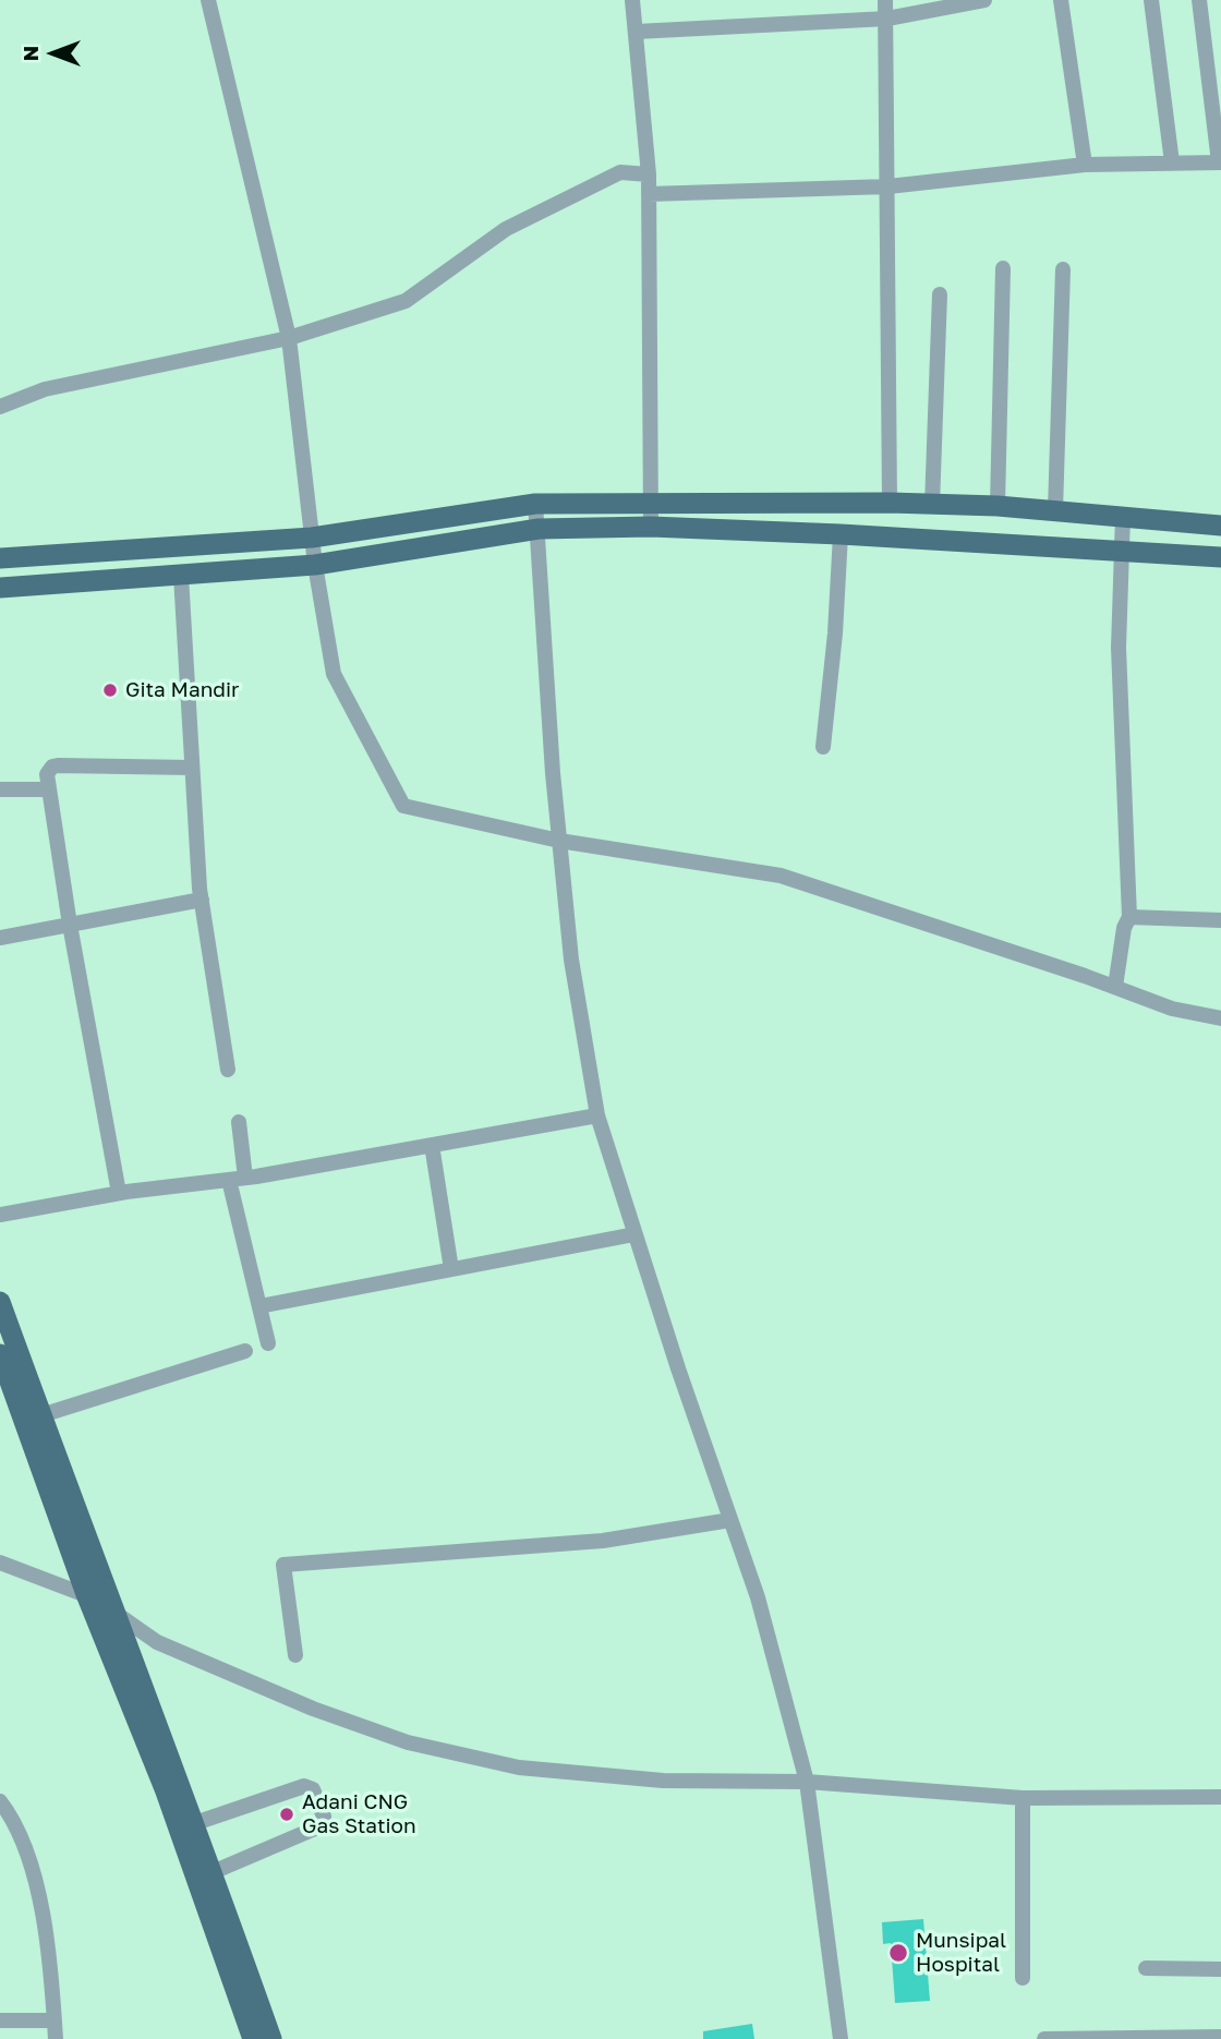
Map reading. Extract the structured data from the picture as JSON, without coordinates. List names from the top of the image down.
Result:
{
  "places": ["Gita Mandir", "Adani CNG Gas Station", "Munsipal Hospital"],
  "north": "left"
}
